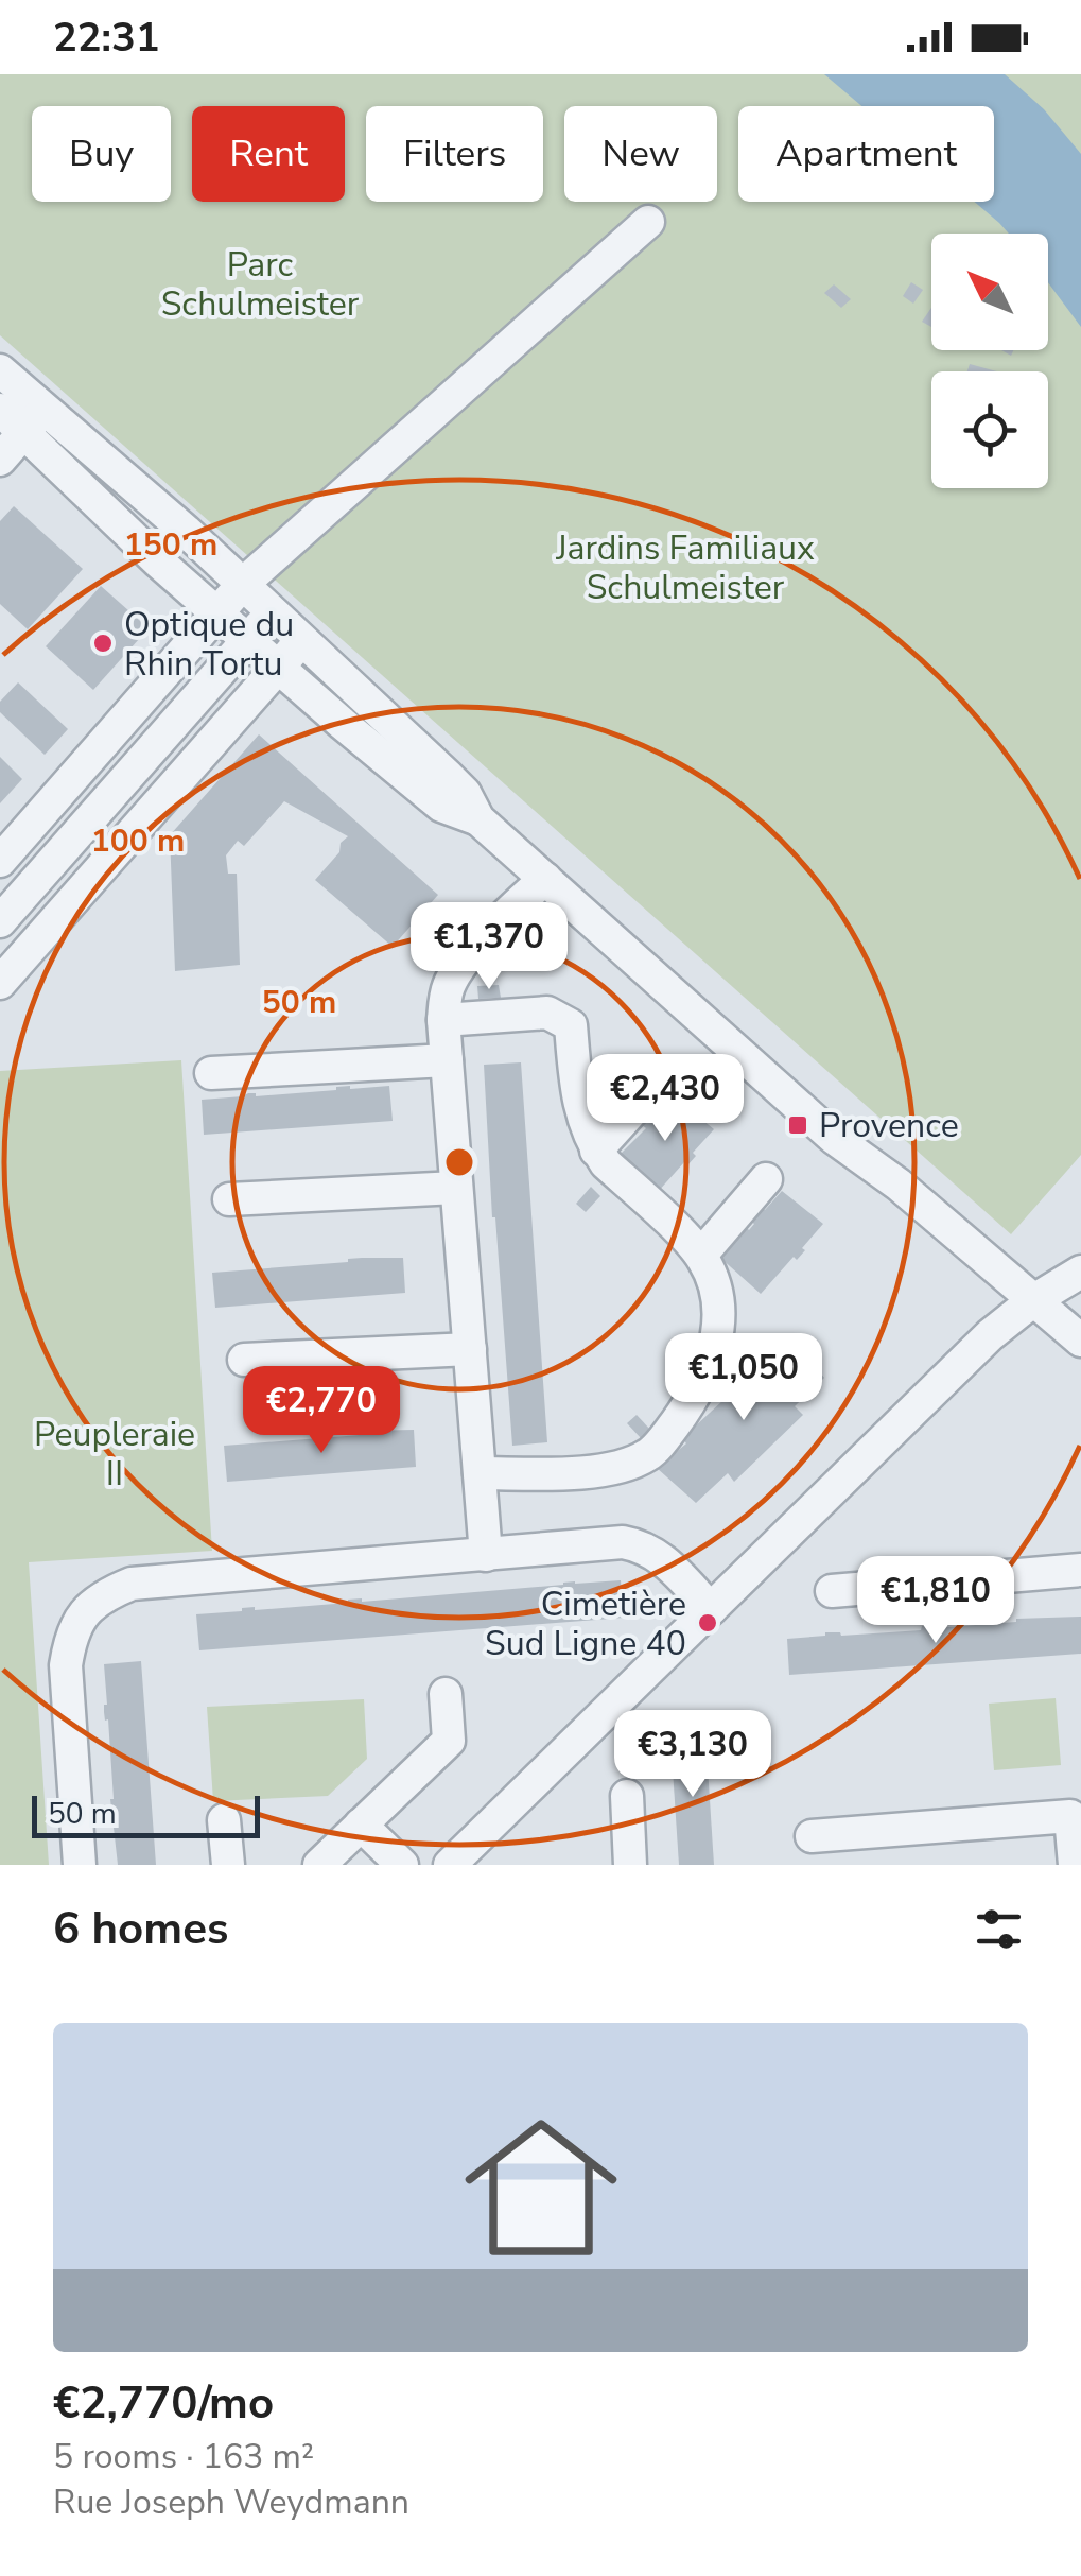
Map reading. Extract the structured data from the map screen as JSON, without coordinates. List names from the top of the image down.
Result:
{
  "parks": ["Parc Schulmeister", "Jardins Familiaux Schulmeister", "Peupleraie II"],
  "places": {
    "other": ["Optique du Rhin Tortu", "Cimetière Sud Ligne 40"],
    "transit": ["Provence"]
  },
  "scale_bar": "50 m",
  "north": "top left",
  "page": {
    "status": "22:31",
    "chip": [
      "Buy",
      "Rent",
      "Filters",
      "New",
      "Apartment"
    ],
    "price": [
      "€1,370",
      "€2,430",
      "€1,050",
      "€2,770",
      "€1,810",
      "€3,130"
    ],
    "scale": "50 m",
    "heading": "6 homes",
    "list": [
      {
        "name": "€2,770/mo",
        "note": "5 rooms · 163 m² · Rue Joseph Weydmann"
      }
    ]
  },
  "rings": ["150 m", "100 m", "50 m"]
}
